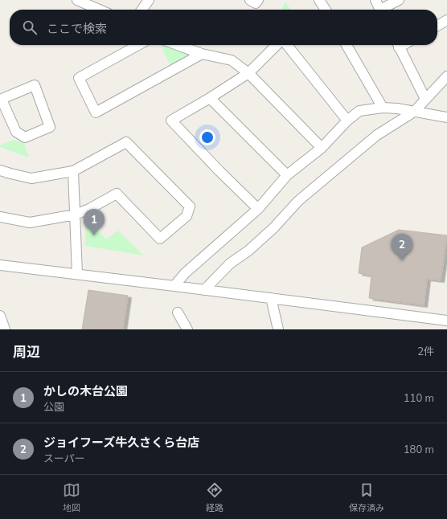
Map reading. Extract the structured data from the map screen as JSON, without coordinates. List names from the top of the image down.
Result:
{
  "page": {
    "search": "ここで検索",
    "pins": ["1", "2"],
    "heading": ["周辺", "2件"],
    "list": [
      {
        "mark": "1",
        "name": "かしの木台公園",
        "note": "公園",
        "value": "110 m"
      },
      {
        "mark": "2",
        "name": "ジョイフーズ牛久さくら台店",
        "note": "スーパー",
        "value": "180 m"
      }
    ],
    "nav": ["地図", "経路", "保存済み"]
  }
}
